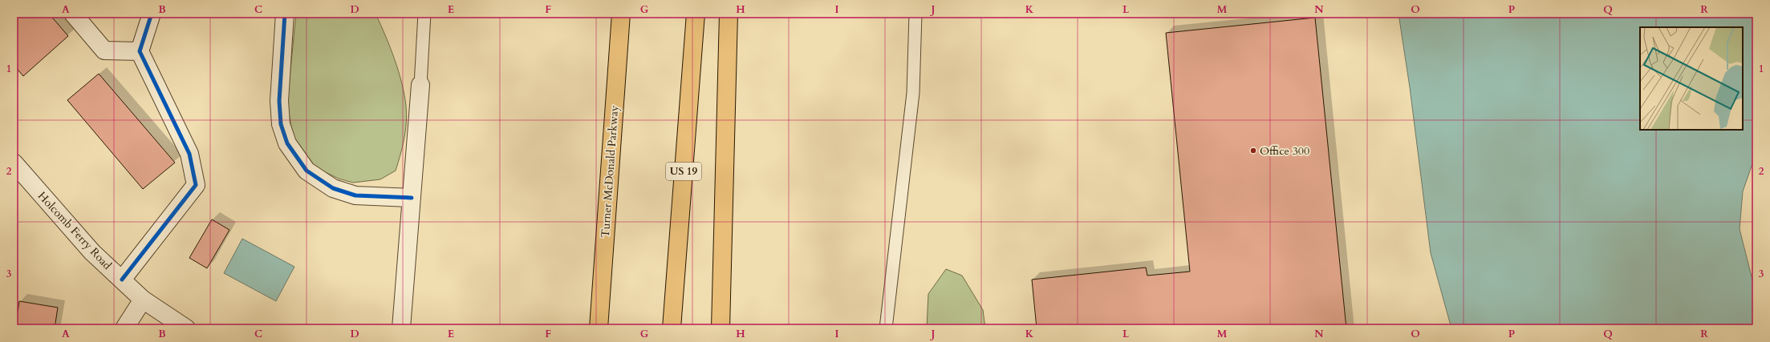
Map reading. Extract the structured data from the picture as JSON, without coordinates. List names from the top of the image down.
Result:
{
  "streets": {
    "highway": ["Turner McDonald Parkway", "US 19"],
    "street": ["Holcomb Ferry Road"]
  },
  "places": ["Office 300"],
  "grid": {
    "columns": [
      "A",
      "B",
      "C",
      "D",
      "E",
      "F",
      "G",
      "H",
      "I",
      "J",
      "K",
      "L",
      "M",
      "N",
      "O",
      "P",
      "Q",
      "R"
    ],
    "rows": ["1", "2", "3"]
  }
}
